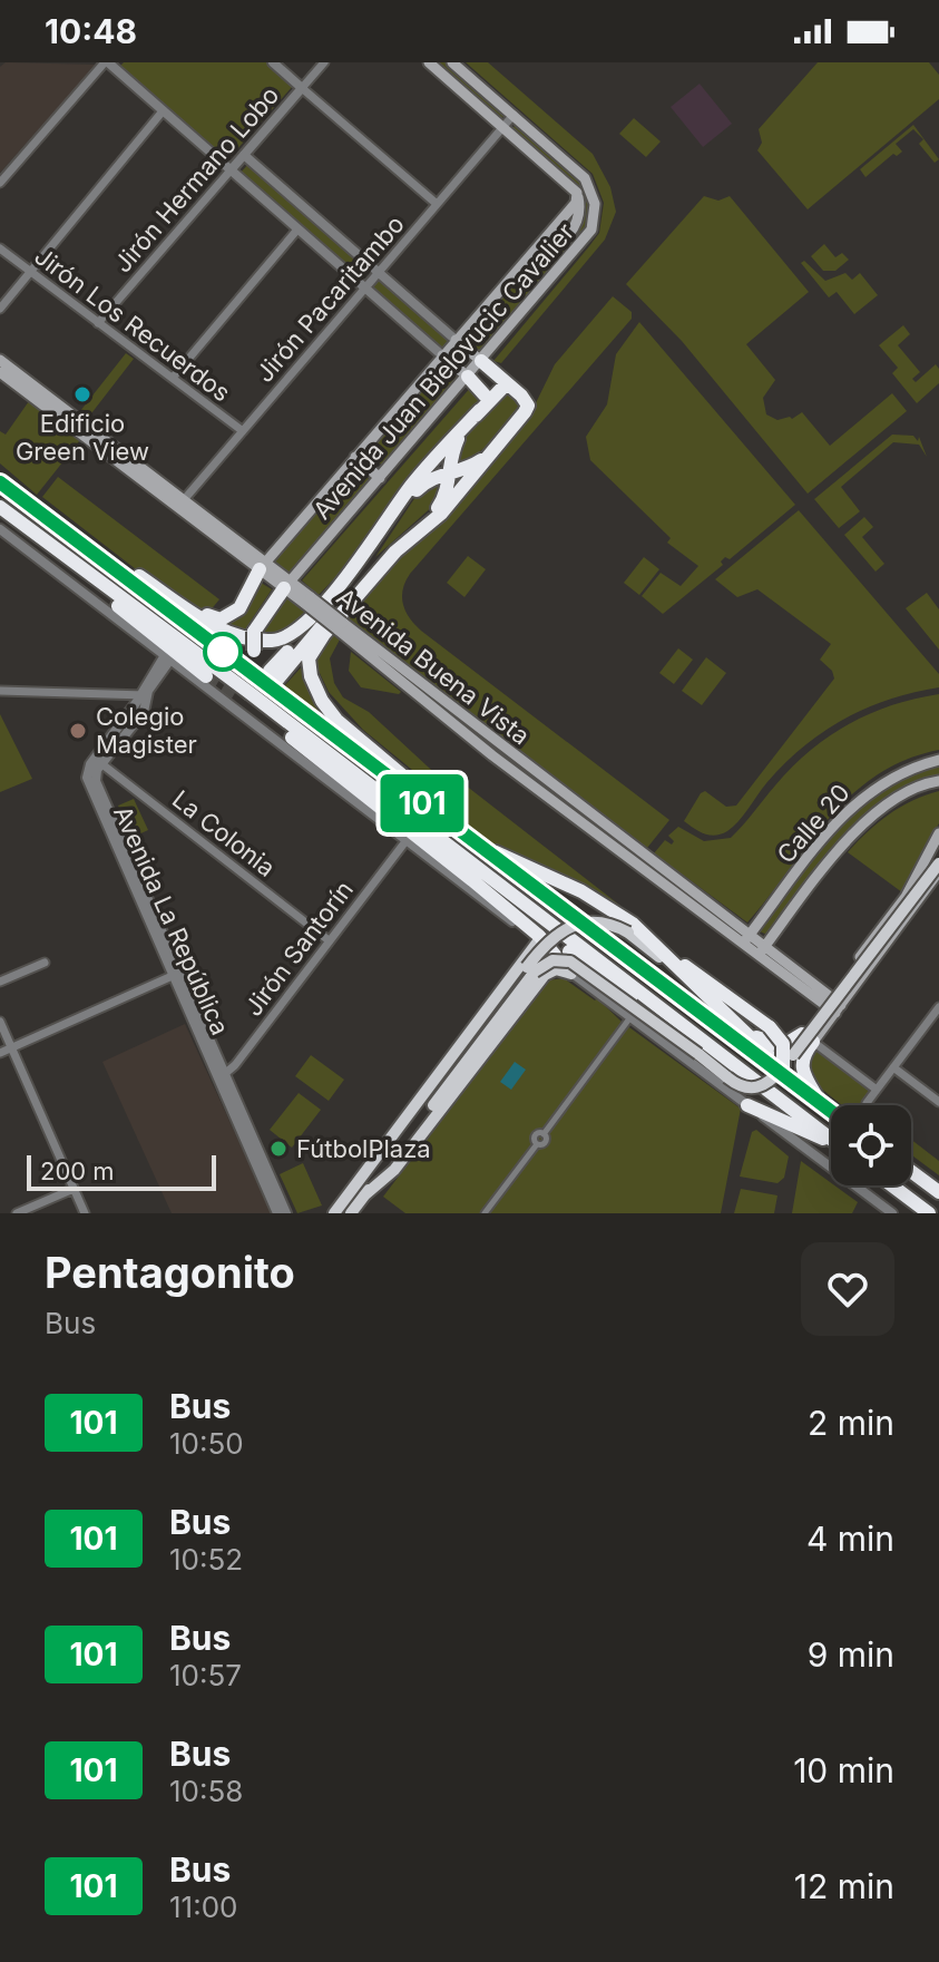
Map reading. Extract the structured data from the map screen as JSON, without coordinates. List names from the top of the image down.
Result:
{
  "streets": {
    "main road": ["Avenida Juan Bielovucic Cavalier", "Avenida Buena Vista", "Calle 20"],
    "street": [
      "Jirón Hermano Lobo",
      "Jirón Pacaritambo",
      "Jirón Los Recuerdos",
      "La Colonia",
      "Avenida La República",
      "Jirón Santorín"
    ]
  },
  "crossings": [
    ["Jirón Hermano Lobo", "Jirón Los Recuerdos"],
    ["Jirón Pacaritambo", "Jirón Los Recuerdos"],
    ["Jirón Pacaritambo", "Avenida Juan Bielovucic Cavalier"],
    ["Jirón Pacaritambo", "Avenida Buena Vista"],
    ["Avenida Juan Bielovucic Cavalier", "Avenida Buena Vista"],
    ["Avenida Buena Vista", "Calle 20"],
    ["La Colonia", "Avenida La República"],
    ["La Colonia", "Jirón Santorín"],
    ["Avenida La República", "Jirón Santorín"]
  ],
  "places": ["Edificio Green View", "Colegio Magister", "FútbolPlaza"],
  "lines": ["bus line 101"],
  "scale_bar": "200 m",
  "page": {
    "status": "10:48",
    "on_map": "101",
    "scale": "200 m",
    "heading": ["Pentagonito", "Bus"],
    "list": [
      {
        "mark": "101",
        "name": "Bus",
        "note": "10:50",
        "value": "2 min"
      },
      {
        "mark": "101",
        "name": "Bus",
        "note": "10:52",
        "value": "4 min"
      },
      {
        "mark": "101",
        "name": "Bus",
        "note": "10:57",
        "value": "9 min"
      },
      {
        "mark": "101",
        "name": "Bus",
        "note": "10:58",
        "value": "10 min"
      },
      {
        "mark": "101",
        "name": "Bus",
        "note": "11:00",
        "value": "12 min"
      }
    ]
  }
}
